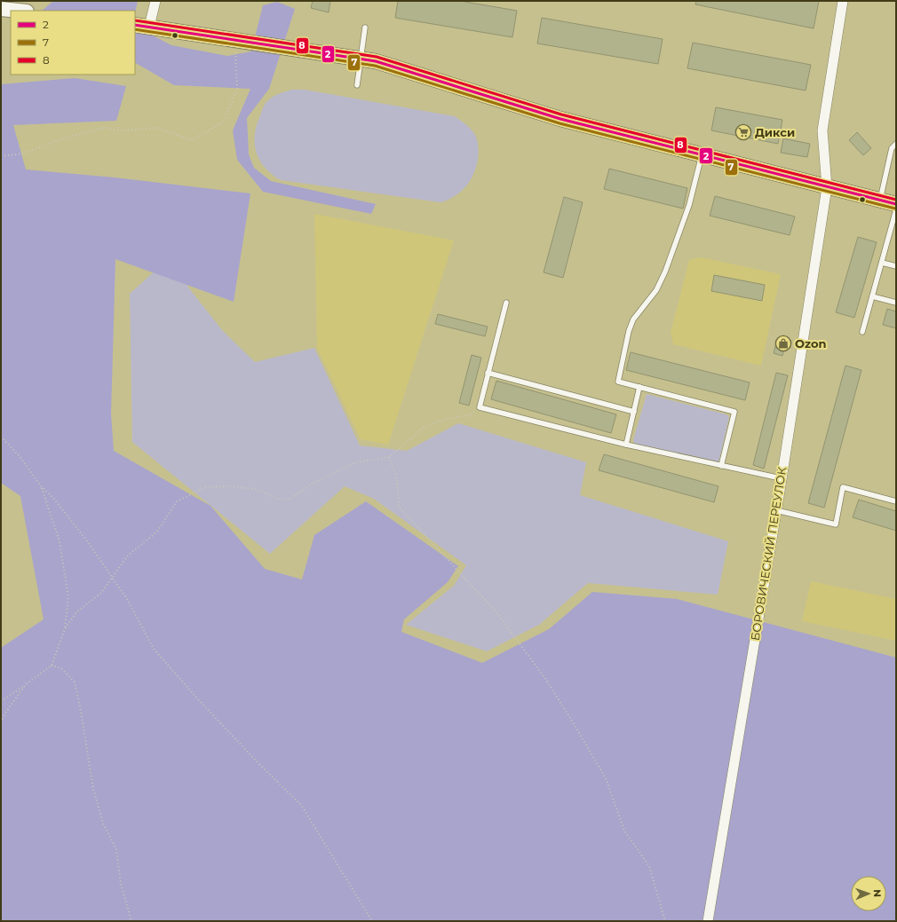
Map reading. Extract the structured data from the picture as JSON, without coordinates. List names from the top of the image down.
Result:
{
  "streets": {
    "street": ["БОРОВИЧЕСКИЙ ПЕРЕУЛОК"]
  },
  "places": {
    "supermarket": ["Дикси"],
    "shop": ["Ozon"]
  },
  "lines": ["transit line 8", "transit line 2", "transit line 7"],
  "legend": ["2", "7", "8"],
  "north": "right"
}
